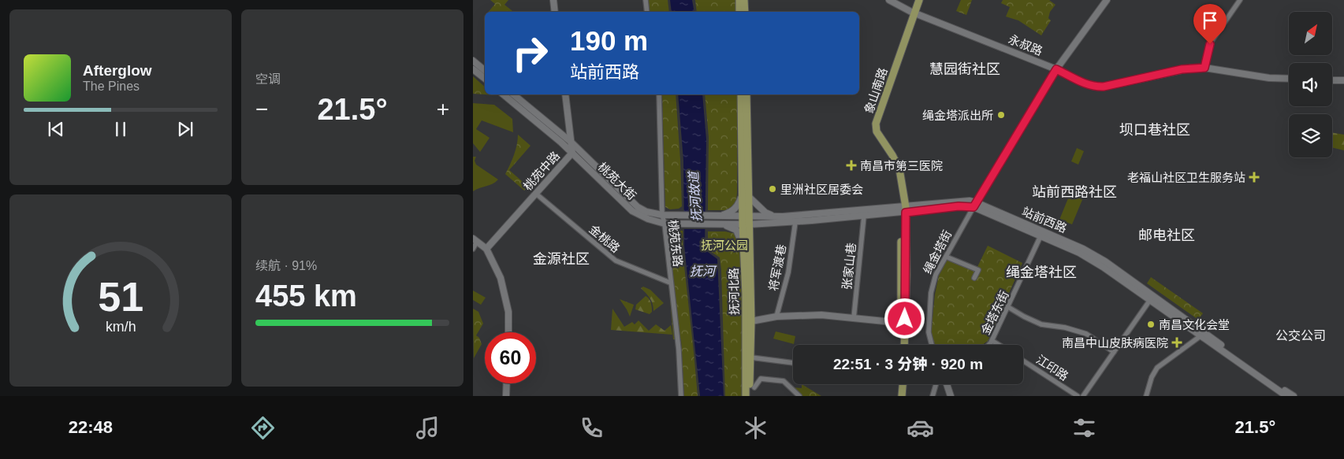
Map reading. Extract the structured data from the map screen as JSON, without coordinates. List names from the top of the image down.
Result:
{
  "streets": {
    "main road": [
      "永叔路",
      "象山南路",
      "桃苑中路",
      "桃苑大街",
      "站前西路",
      "绳金塔街",
      "抚河北路"
    ],
    "street": [
      "金桃路",
      "桃苑东路",
      "张家山巷",
      "将军渡巷",
      "金塔东街",
      "江印路"
    ]
  },
  "crossings": [
    ["永叔路", "象山南路"],
    ["永叔路", "绳金塔街"],
    ["象山南路", "站前西路"],
    ["桃苑中路", "桃苑大街"],
    ["桃苑中路", "金桃路"],
    ["桃苑大街", "站前西路"],
    ["桃苑大街", "桃苑东路"],
    ["桃苑大街", "抚河北路"],
    ["站前西路", "绳金塔街"],
    ["站前西路", "张家山巷"],
    ["站前西路", "将军渡巷"],
    ["站前西路", "抚河北路"],
    ["站前西路", "金塔东街"],
    ["金桃路", "桃苑东路"]
  ],
  "districts": [
    "慧园街社区",
    "坝口巷社区",
    "站前西路社区",
    "邮电社区",
    "金源社区",
    "绳金塔社区",
    "公交公司"
  ],
  "water": ["抚河故道", "抚河"],
  "parks": ["抚河公园"],
  "places": {
    "other": ["绳金塔派出所", "里洲社区居委会", "南昌文化会堂"],
    "health": ["南昌市第三医院", "老福山社区卫生服务站", "南昌中山皮肤病医院"]
  },
  "north": "top right",
  "page": {
    "tile": [
      "空调",
      ["续航 · 91%", "455 km"]
    ],
    "turn": ["190 m", "站前西路"],
    "song": ["Afterglow", "The Pines"],
    "heat": ["−", "21.5°", "+"],
    "limit": "60",
    "trip": "22:51 · 3 分钟 · 920 m",
    "tabs": ["22:48", "21.5°"],
    "gauge": ["51", "km/h"]
  }
}
